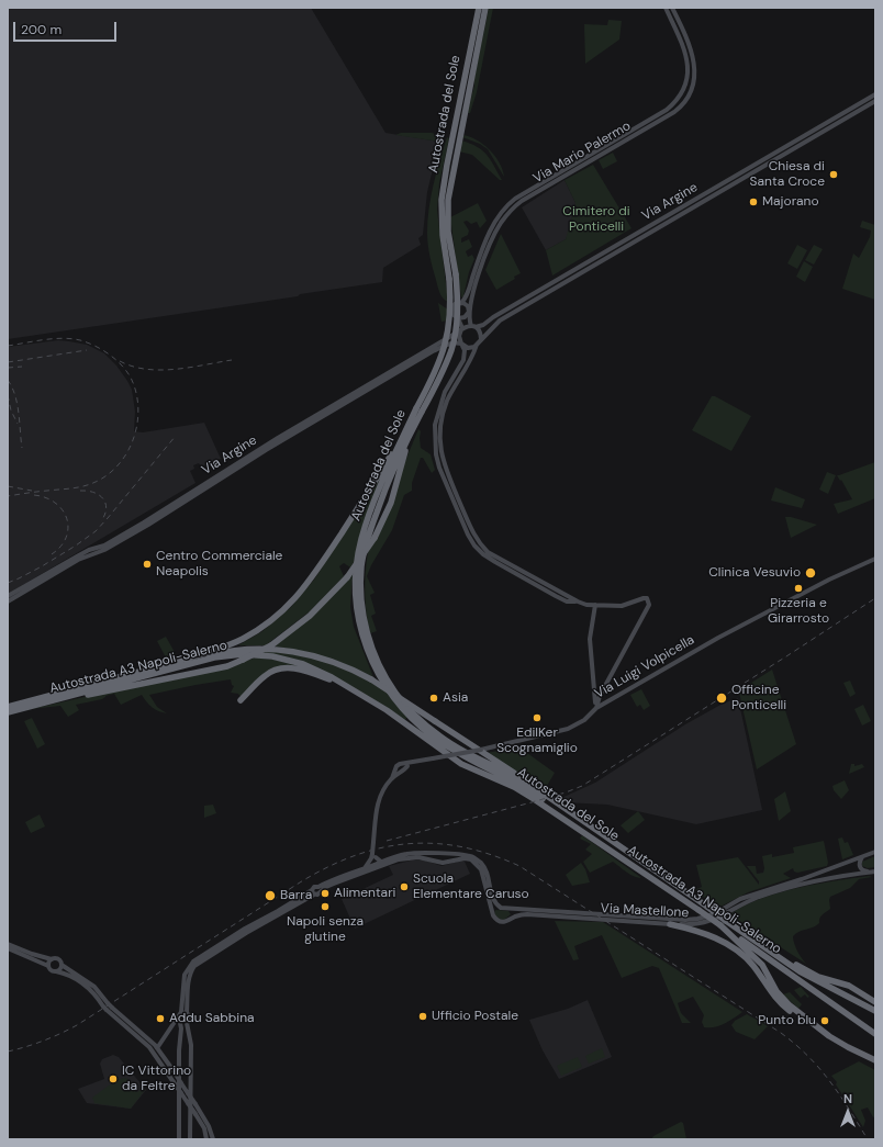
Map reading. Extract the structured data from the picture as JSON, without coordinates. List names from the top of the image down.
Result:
{
  "streets": {
    "highway": ["Autostrada del Sole", "Autostrada A3 Napoli-Salerno"],
    "street": [
      "Via Mario Palermo",
      "Via Argine",
      "Via Luigi Volpicella",
      "Via Mastellone"
    ]
  },
  "crossings": [
    ["Autostrada del Sole", "Autostrada A3 Napoli-Salerno"],
    ["Via Mario Palermo", "Via Argine"]
  ],
  "parks": ["Cimitero di Ponticelli"],
  "places": [
    "Chiesa di Santa Croce",
    "Majorano",
    "Centro Commerciale Neapolis",
    "Clinica Vesuvio",
    "Pizzeria e Girarrosto",
    "Asia",
    "Officine Ponticelli",
    "EdilKer Scognamiglio",
    "Scuola Elementare Caruso",
    "Alimentari",
    "Barra",
    "Napoli senza glutine",
    "Ufficio Postale",
    "Addu Sabbina",
    "Punto blu",
    "IC Vittorino da Feltre"
  ],
  "scale_bar": "200 m",
  "north": "top"
}
